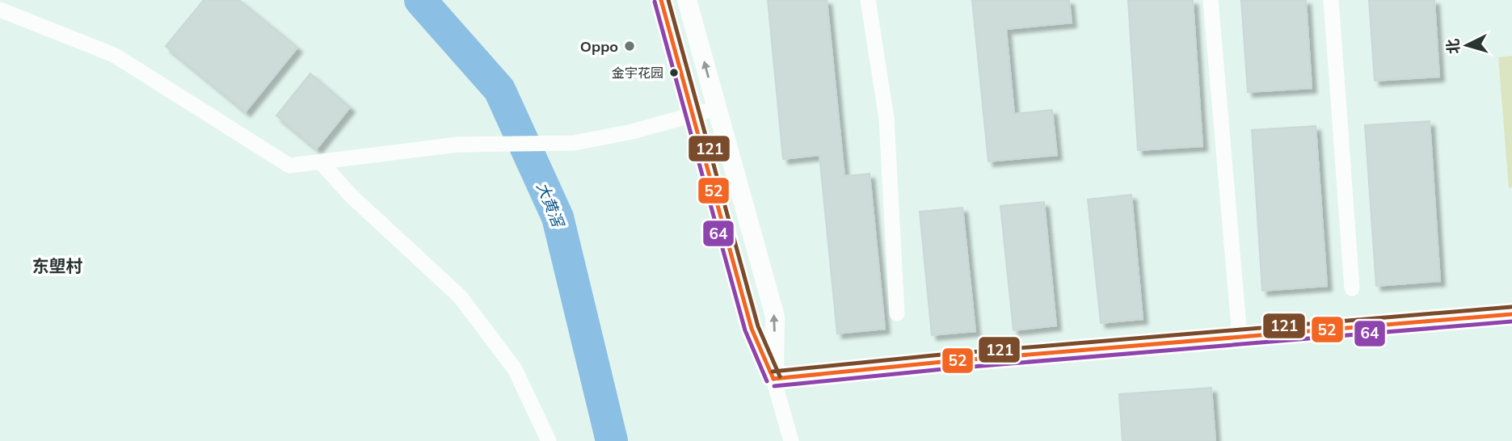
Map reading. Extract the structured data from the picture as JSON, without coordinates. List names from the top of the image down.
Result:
{
  "districts": ["东塱村"],
  "water": ["大黄滘"],
  "places": ["Oppo", "金宇花园"],
  "lines": ["transit line 52", "transit line 121", "transit line 64"],
  "north": "left"
}
